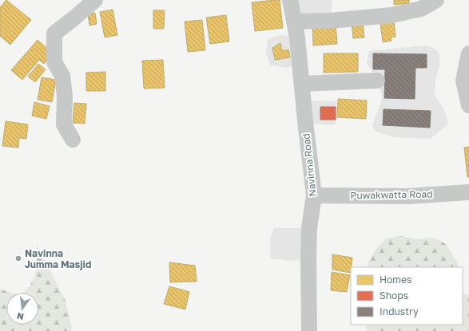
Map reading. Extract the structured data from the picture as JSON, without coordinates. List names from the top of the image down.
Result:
{
  "streets": {
    "street": ["Navinna Road", "Puwakwatta Road"]
  },
  "crossings": [
    ["Navinna Road", "Puwakwatta Road"]
  ],
  "places": ["Navinna Jumma Masjid"],
  "legend": ["Homes", "Shops", "Industry"],
  "north": "bottom"
}
